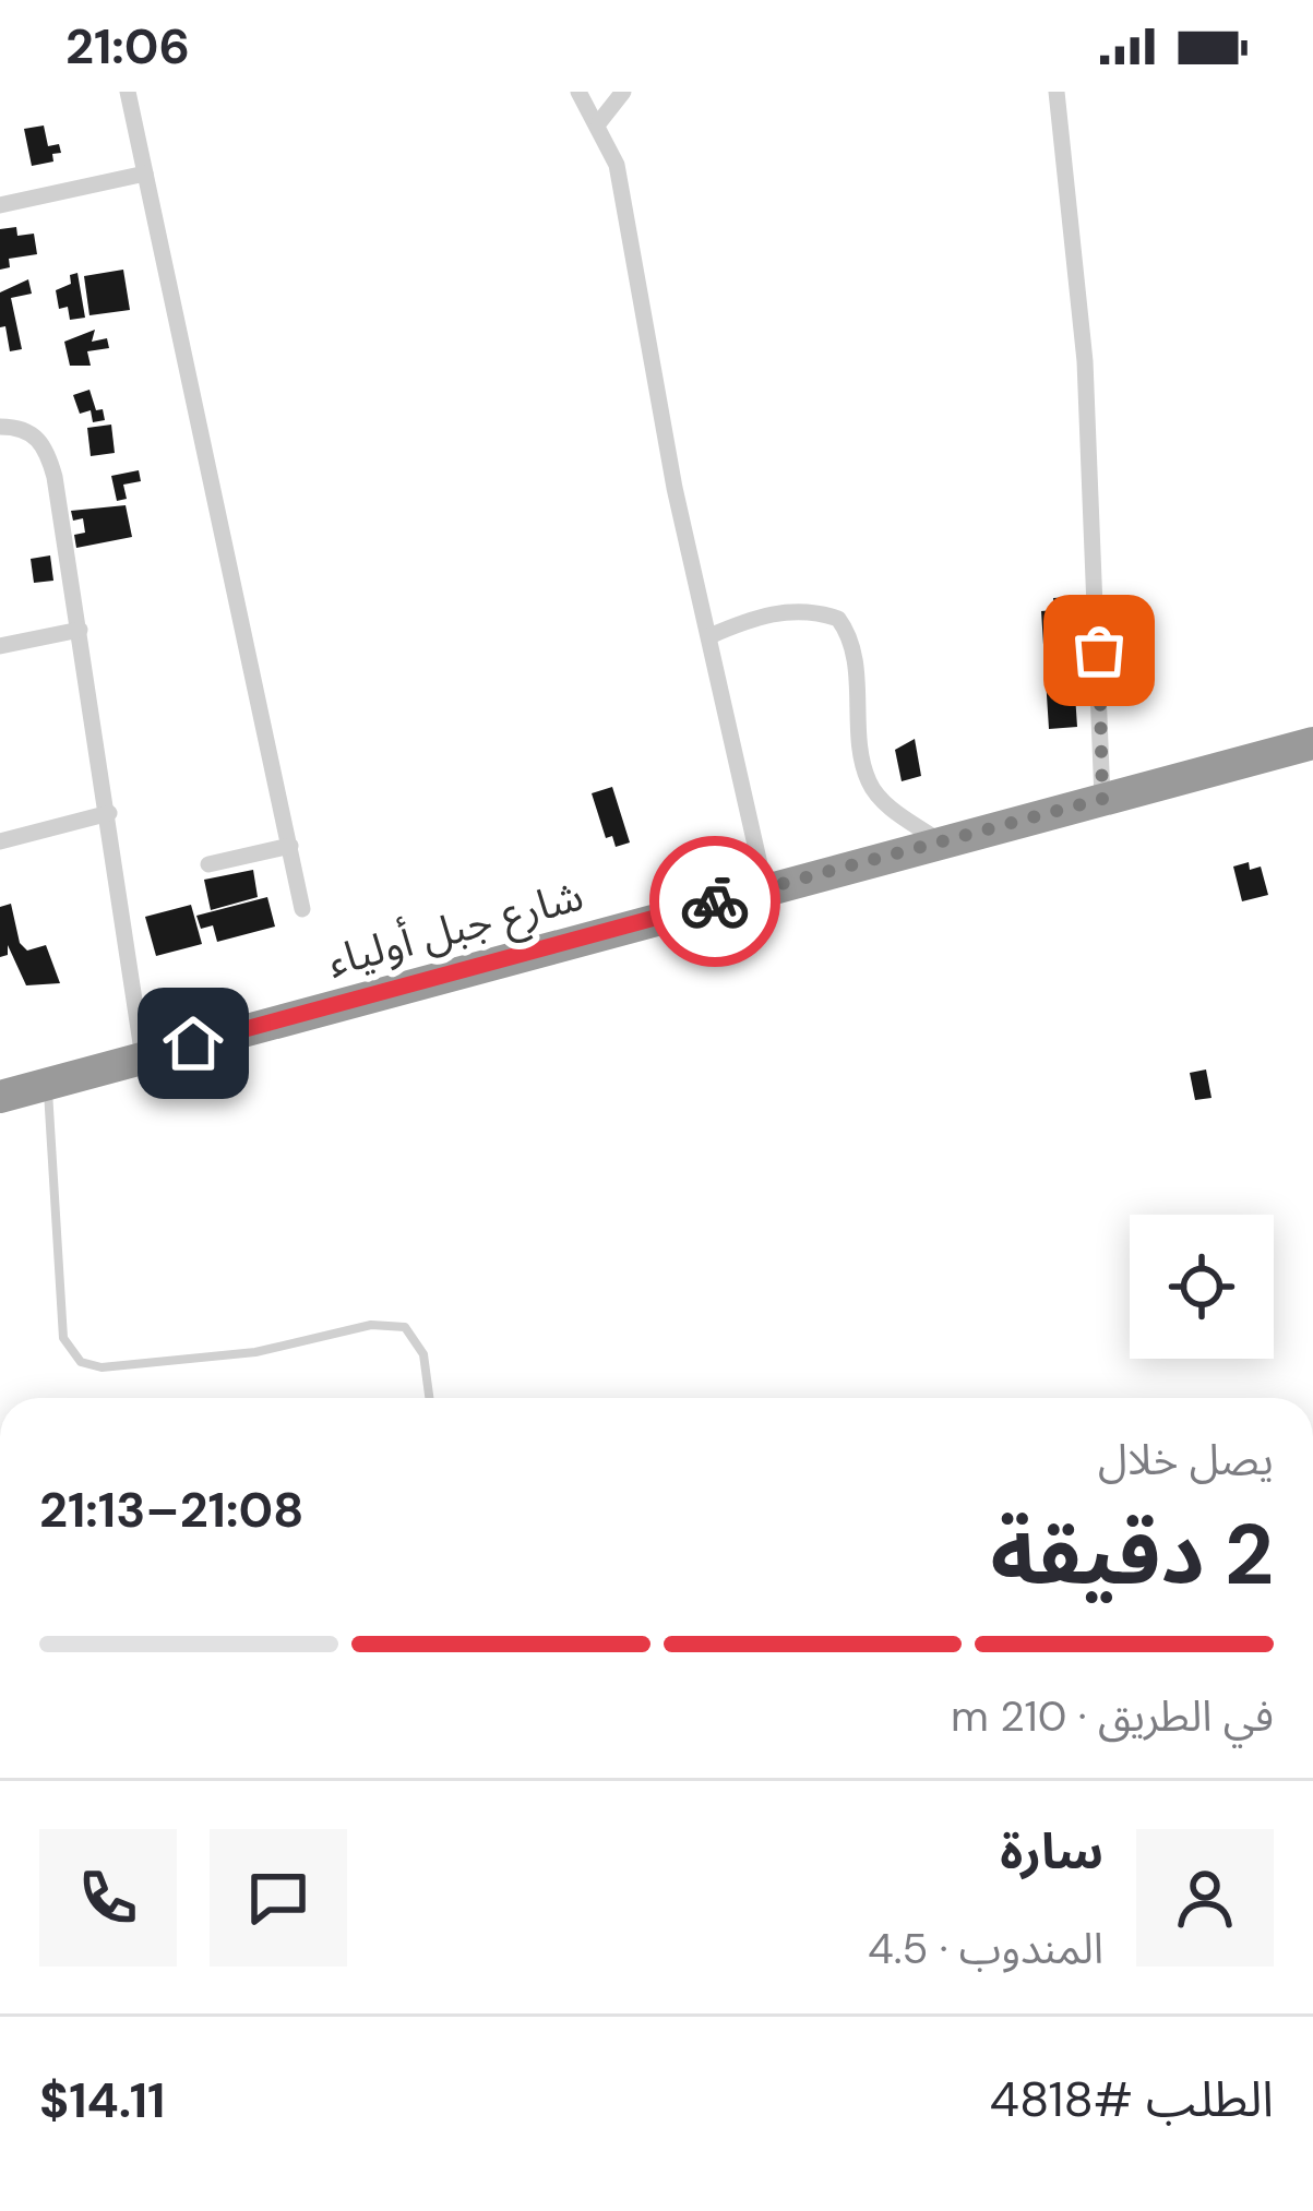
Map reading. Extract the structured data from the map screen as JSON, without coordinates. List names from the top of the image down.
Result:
{
  "streets": {
    "highway": ["شارع جبل أولياء"]
  },
  "page": {
    "status": "21:06",
    "heading": ["2 دقيقة", "يصل خلال", "21:08–21:13"],
    "panel": [
      "سارة",
      "المندوب · 4.5",
      "الطلب #4818",
      "$14.11"
    ],
    "bar": "في الطريق · 210 m"
  }
}
